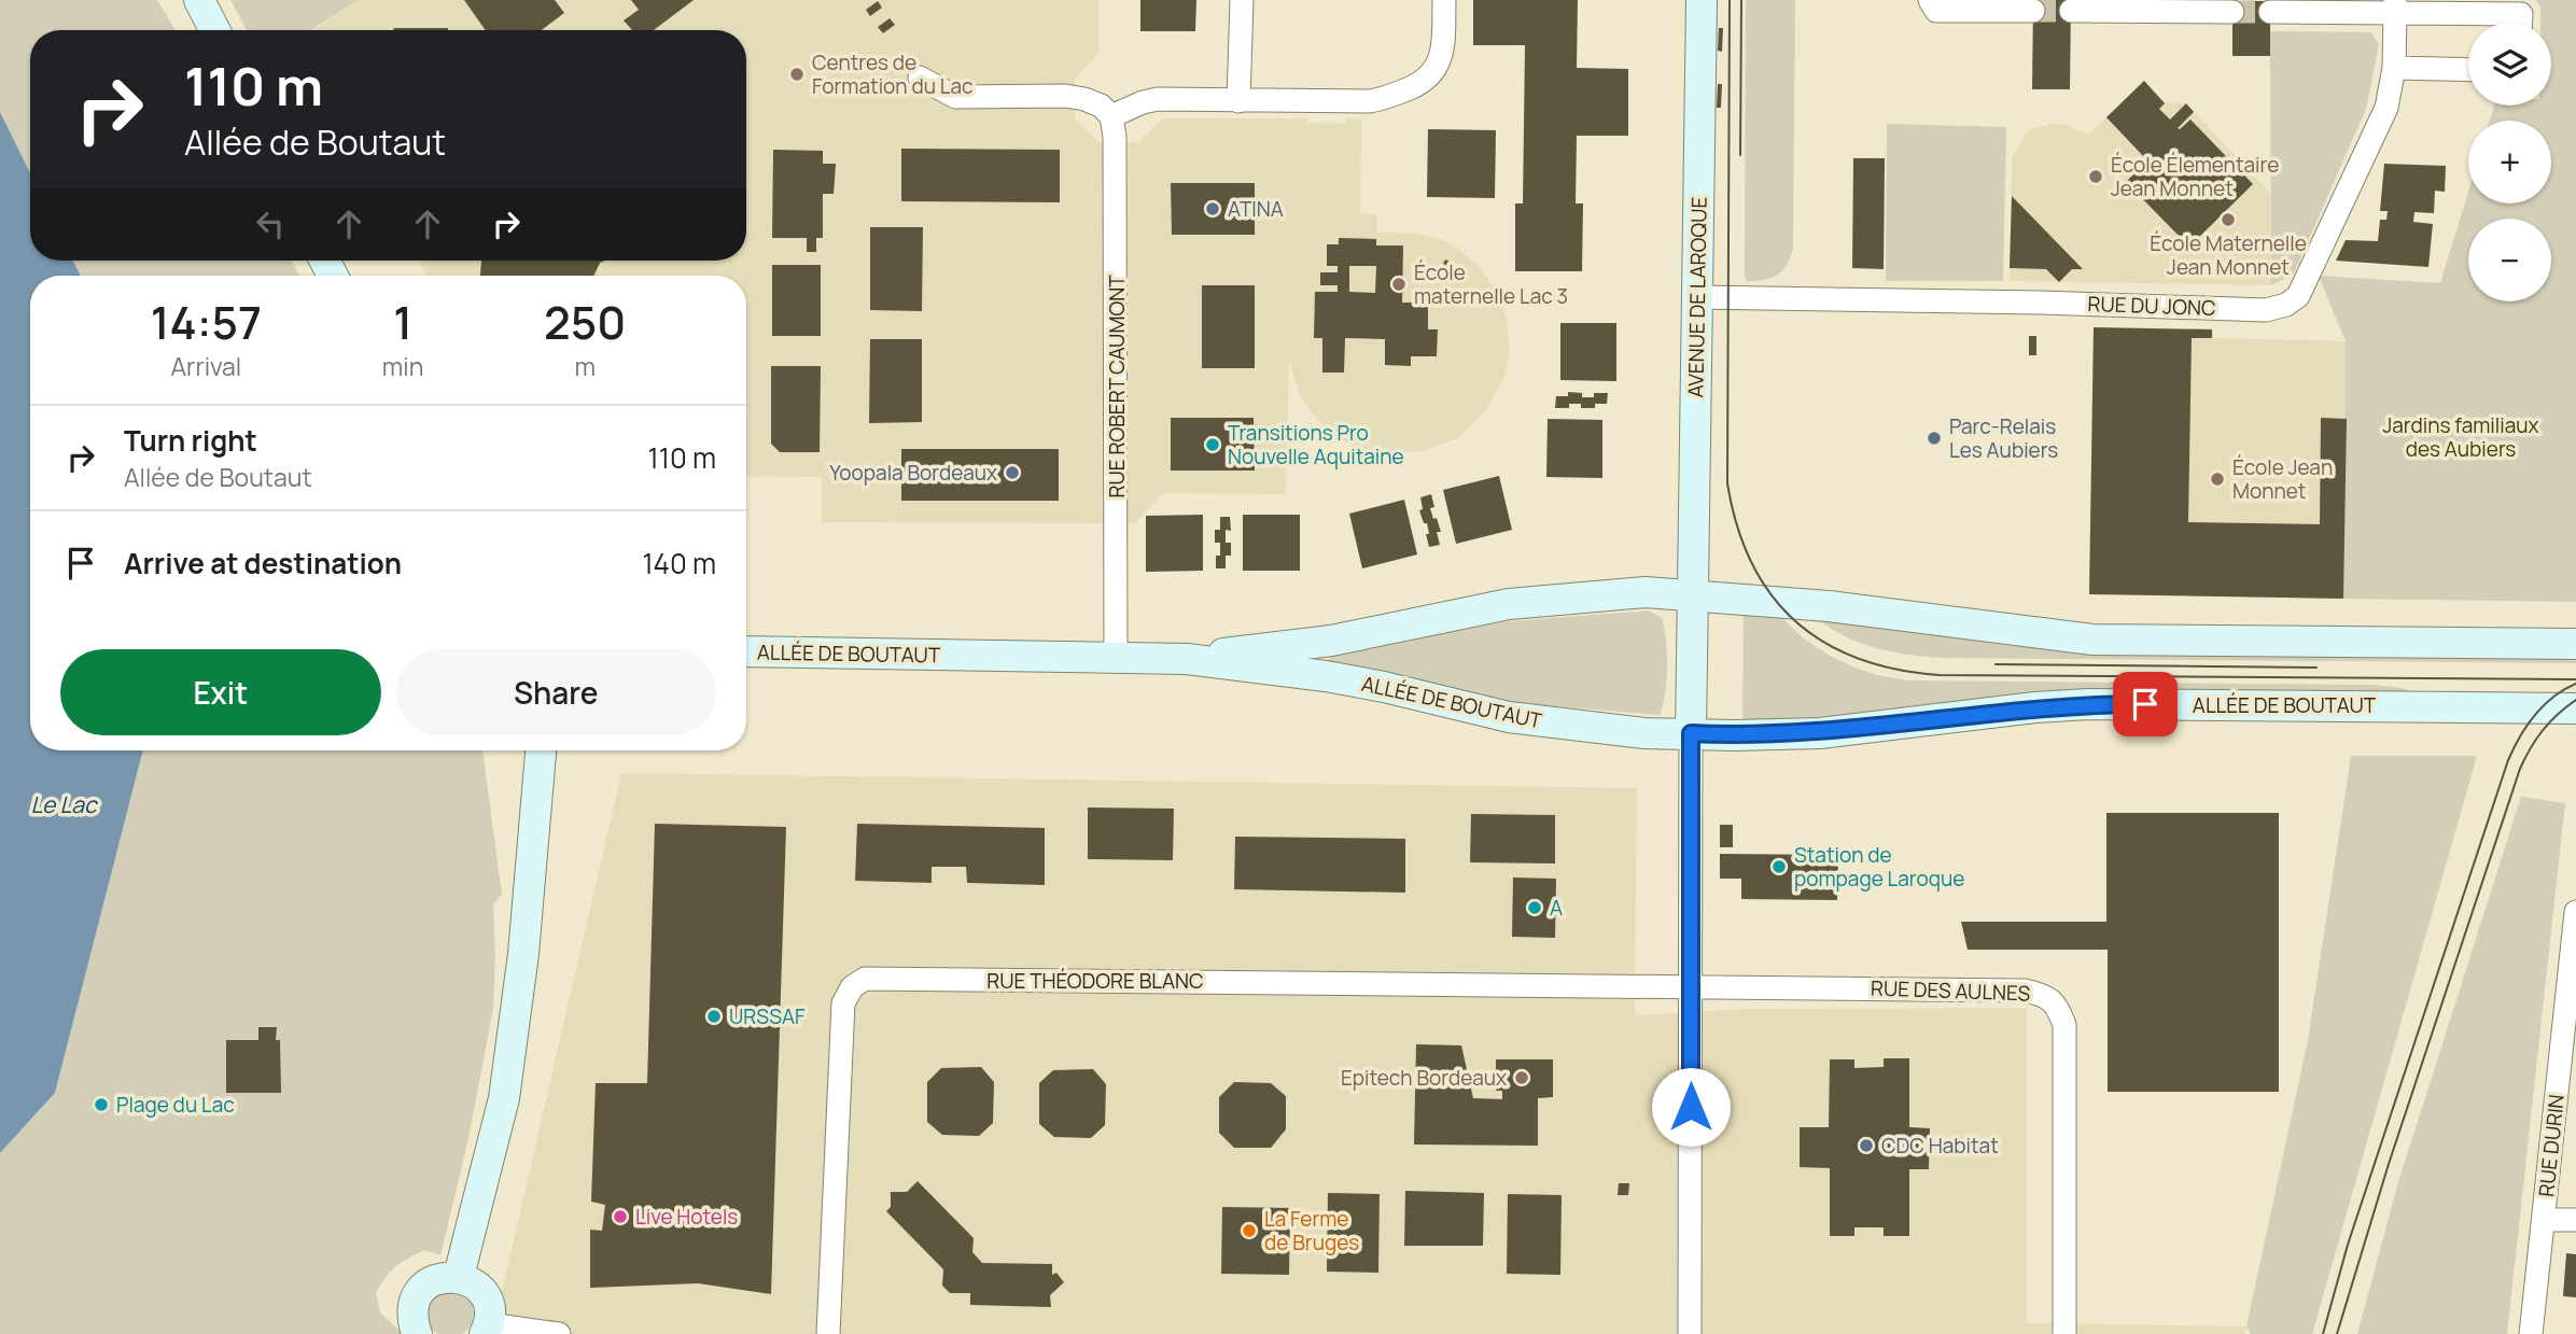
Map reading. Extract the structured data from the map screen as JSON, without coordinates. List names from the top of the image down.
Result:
{
  "streets": {
    "main road": ["AVENUE DE LAROQUE", "ALLÉE DE BOUTAUT"],
    "street": [
      "RUE DU JONC",
      "RUE ROBERT CAUMONT",
      "RUE THÉODORE BLANC",
      "RUE DES AULNES",
      "RUE DURIN"
    ]
  },
  "crossings": [
    ["AVENUE DE LAROQUE", "RUE DU JONC"],
    ["AVENUE DE LAROQUE", "ALLÉE DE BOUTAUT"],
    ["RUE ROBERT CAUMONT", "ALLÉE DE BOUTAUT"],
    ["RUE THÉODORE BLANC", "RUE DES AULNES"]
  ],
  "water": ["Le Lac"],
  "parks": ["Jardins familiaux des Aubiers"],
  "places": [
    "Centres de Formation du Lac",
    "École Élementaire Jean Monnet",
    "ATINA",
    "École Maternelle Jean Monnet",
    "École maternelle Lac 3",
    "Parc-Relais Les Aubiers",
    "Transitions Pro Nouvelle Aquitaine",
    "Yoopala Bordeaux",
    "École Jean Monnet",
    "Station de pompage Laroque",
    "A",
    "URSSAF",
    "Epitech Bordeaux",
    "Plage du Lac",
    "CDC Habitat",
    "Live Hotels",
    "La Ferme de Bruges"
  ],
  "page": {
    "map_buttons": ["+", "−"],
    "turn": ["110 m", "Allée de Boutaut"],
    "eta": [
      "14:57",
      "Arrival",
      "1",
      "min",
      "250",
      "m"
    ],
    "list": [
      {
        "name": "Turn right",
        "note": "Allée de Boutaut",
        "value": "110 m"
      },
      {
        "name": "Arrive at destination",
        "value": "140 m"
      }
    ],
    "buttons": ["Exit", "Share"]
  }
}
